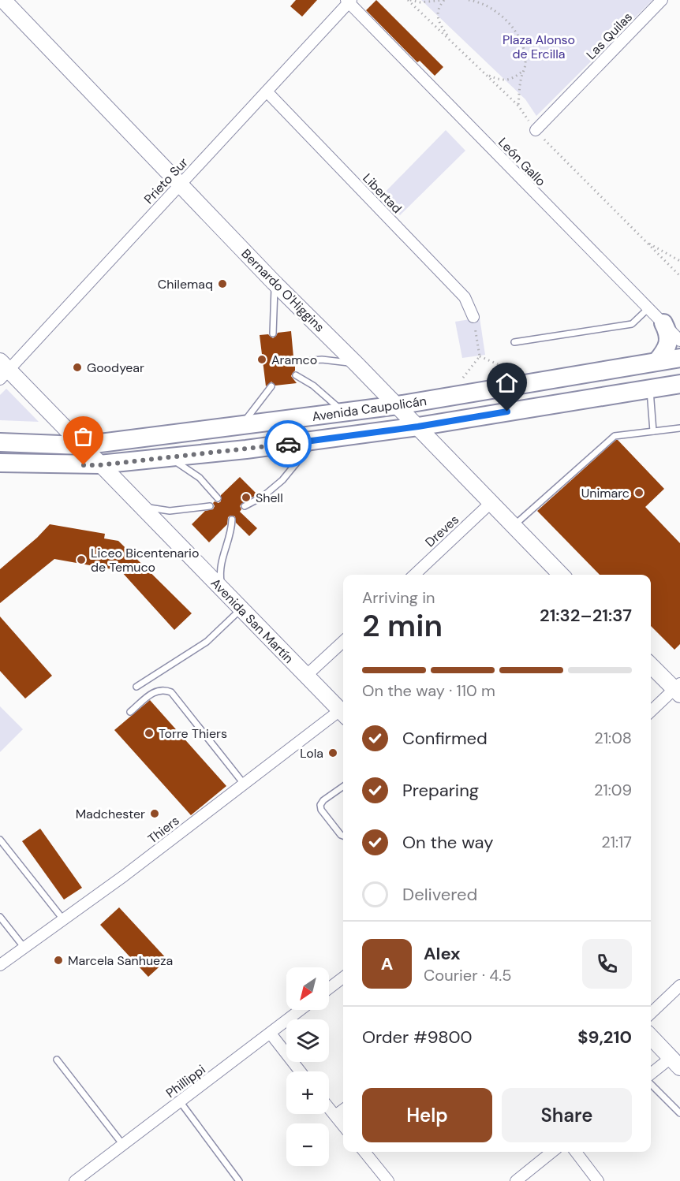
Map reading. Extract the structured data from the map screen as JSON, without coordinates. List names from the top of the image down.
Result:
{
  "streets": {
    "main road": ["Bernardo O'Higgins", "Avenida Caupolicán", "Avenida San Martín"],
    "street": [
      "Las Quilas",
      "León Gallo",
      "Prieto Sur",
      "Libertad",
      "Dreves",
      "Thiers",
      "Phillippi"
    ]
  },
  "crossings": [
    ["León Gallo", "Prieto Sur"],
    ["Prieto Sur", "Libertad"],
    ["Prieto Sur", "Bernardo O'Higgins"],
    ["Prieto Sur", "Avenida San Martín"],
    ["Bernardo O'Higgins", "Avenida Caupolicán"],
    ["Bernardo O'Higgins", "Dreves"],
    ["Avenida Caupolicán", "Avenida San Martín"],
    ["Avenida San Martín", "Thiers"]
  ],
  "parks": ["Plaza Alonso de Ercilla"],
  "places": [
    "Chilemaq",
    "Aramco",
    "Goodyear",
    "Unimarc",
    "Shell",
    "Liceo Bicentenario de Temuco",
    "Torre Thiers",
    "Lola",
    "Madchester",
    "Marcela Sanhueza"
  ],
  "north": "bottom left",
  "page": {
    "heading": ["2 min", "Arriving in", "21:32–21:37"],
    "panel": [
      "Alex",
      "Courier · 4.5",
      "Order #9800",
      "$9,210"
    ],
    "bar": "On the way · 110 m",
    "list": [
      ["Confirmed", "21:08"],
      ["Preparing", "21:09"],
      ["On the way", "21:17"],
      "Delivered"
    ],
    "round": "A",
    "map_buttons": ["+", "−"],
    "buttons": ["Help", "Share"]
  }
}
